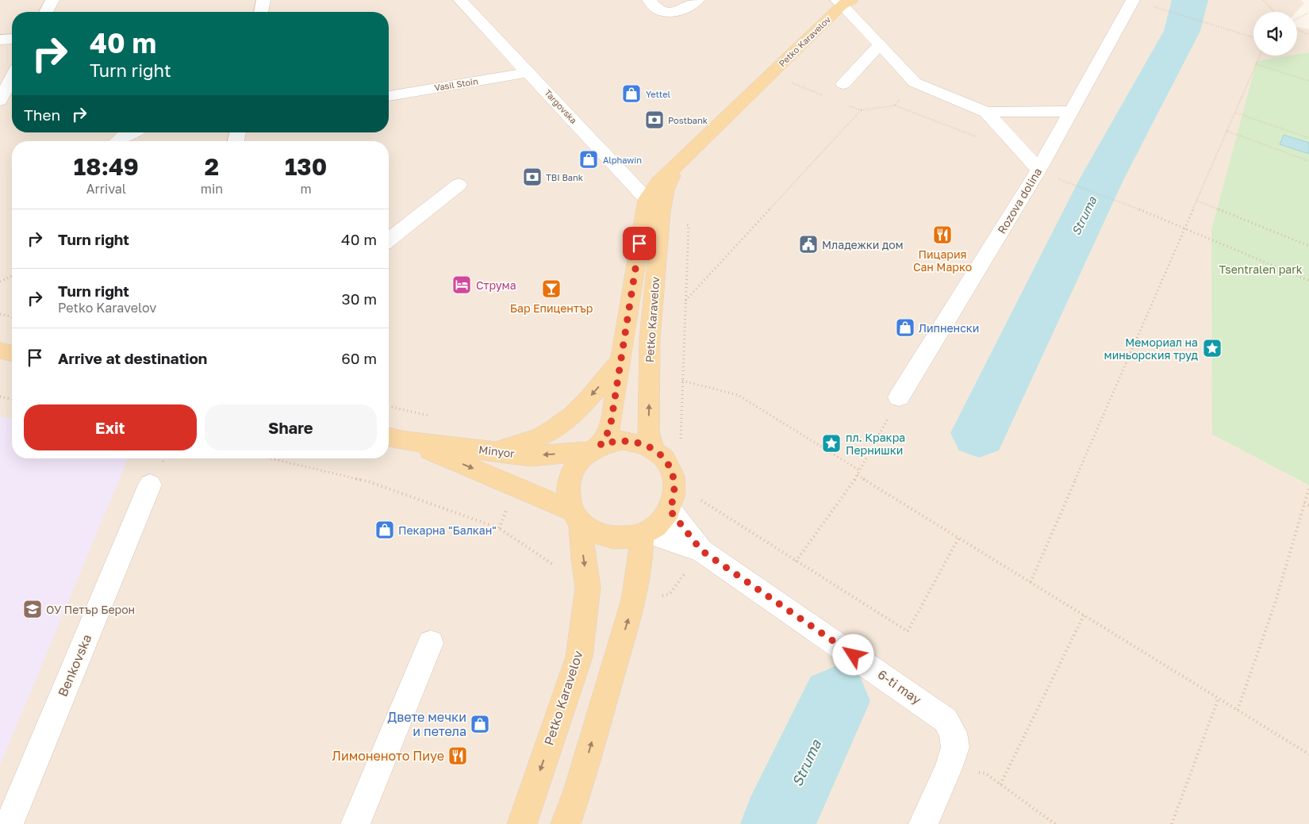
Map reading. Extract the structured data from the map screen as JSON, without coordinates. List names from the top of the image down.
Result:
{
  "streets": {
    "main road": ["Petko Karavelov", "Minyor"],
    "street": [
      "Vasil Stoin",
      "Targovska",
      "Rozova dolina",
      "Benkovska",
      "6-ti may"
    ]
  },
  "crossings": [
    ["Petko Karavelov", "Targovska"],
    ["Petko Karavelov", "Minyor"],
    ["Petko Karavelov", "6-ti may"],
    ["Vasil Stoin", "Targovska"],
    ["Minyor", "6-ti may"]
  ],
  "water": ["Struma"],
  "parks": ["Tsentralen park"],
  "places": {
    "shop": [
      "Yettel",
      "Alphawin",
      "Липненски",
      "Пекарна \"Балкан\"",
      "Двете мечки и петела"
    ],
    "bank": ["Postbank", "TBI Bank"],
    "restaurant": ["Пицария Сан Марко", "Лимоненото Пиуе"],
    "public building": ["Младежки дом"],
    "hotel": ["Струма"],
    "bar": ["Бар Епицентър"],
    "place": ["Мемориал на миньорския труд", "пл. Кракра Пернишки"],
    "school or university": ["ОУ Петър Берон"]
  },
  "page": {
    "turn": ["40 m", "Turn right"],
    "then": "Then",
    "eta": [
      "18:49",
      "Arrival",
      "2",
      "min",
      "130",
      "m"
    ],
    "list": [
      {
        "name": "Turn right",
        "value": "40 m"
      },
      {
        "name": "Turn right",
        "note": "Petko Karavelov",
        "value": "30 m"
      },
      {
        "name": "Arrive at destination",
        "value": "60 m"
      }
    ],
    "buttons": ["Exit", "Share"]
  }
}
